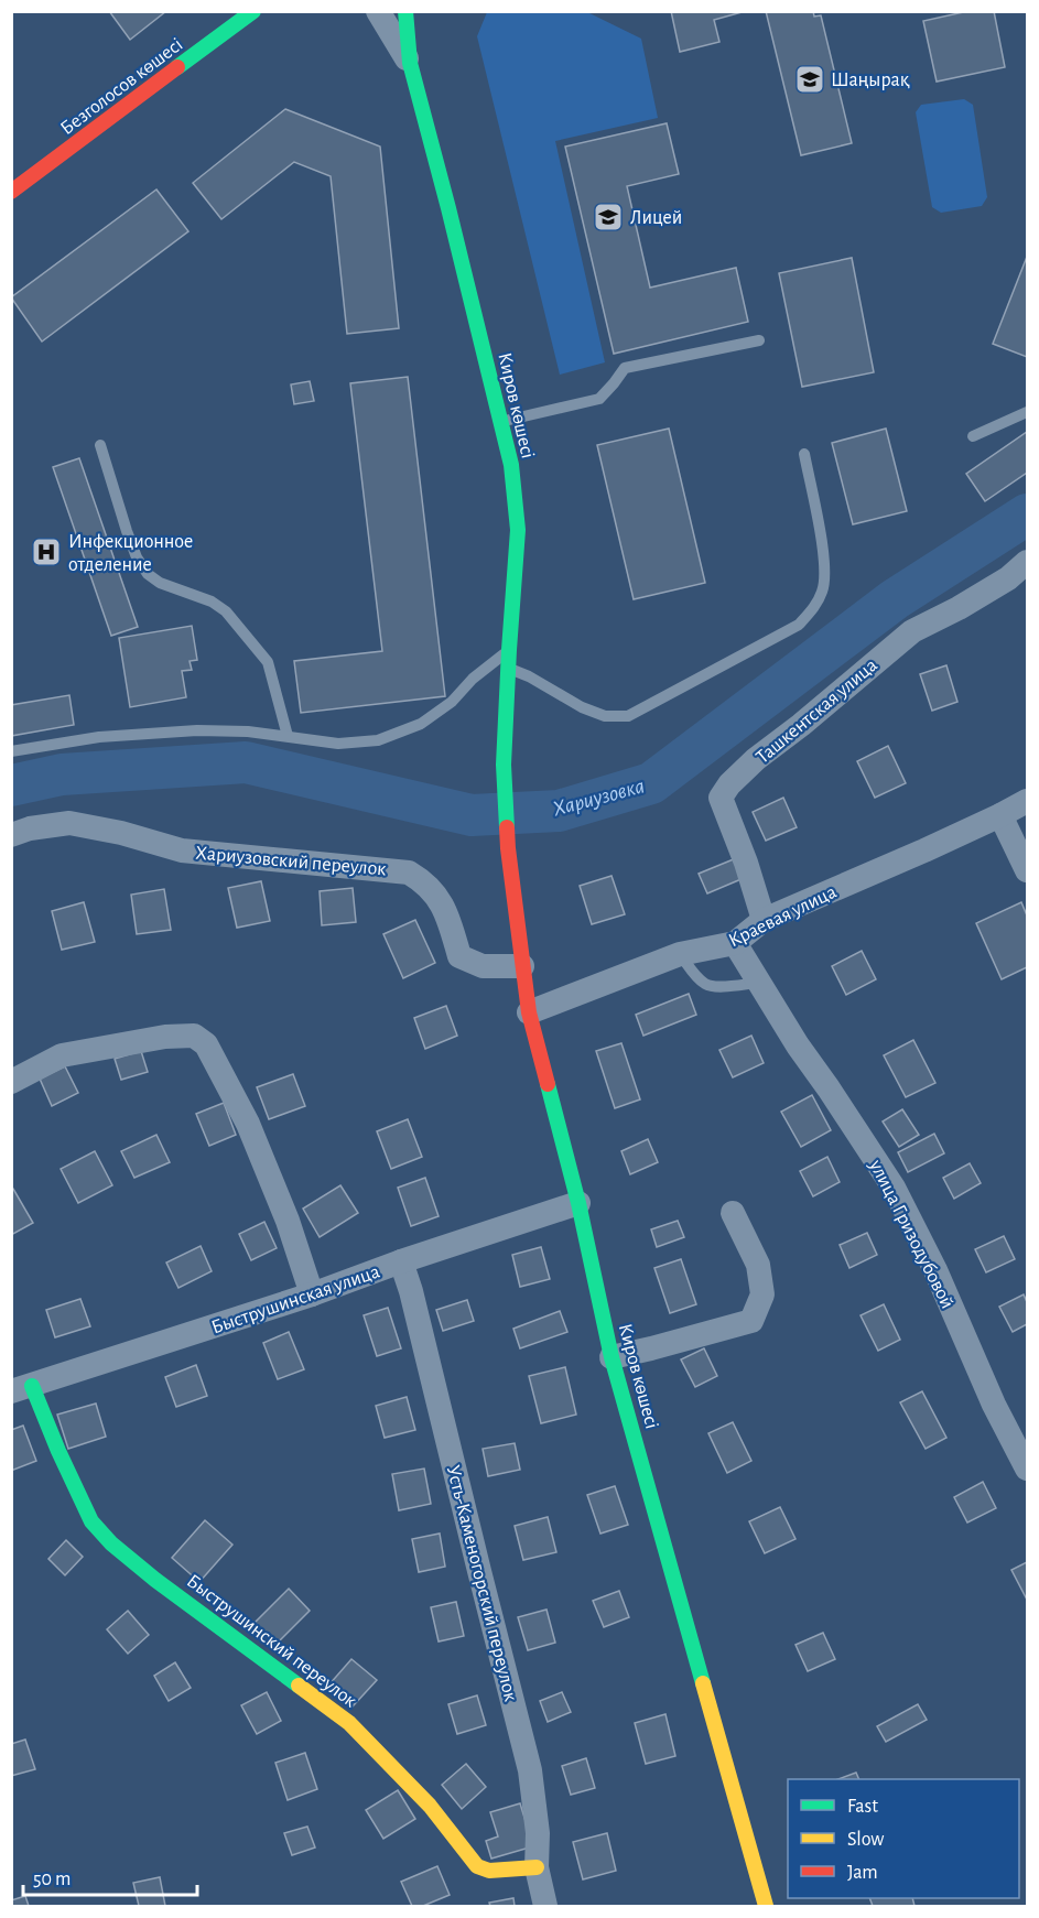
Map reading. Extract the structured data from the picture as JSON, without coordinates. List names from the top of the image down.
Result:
{
  "streets": {
    "street": [
      "Безголосов көшесі",
      "Киров көшесі",
      "Ташкентская улица",
      "Хариузовский переулок",
      "Краевая улица",
      "улица Гризодубовой",
      "Быструшинская улица",
      "Усть-Каменогорский переулок",
      "Быструшинский переулок"
    ]
  },
  "crossings": [
    ["Киров көшесі", "Хариузовский переулок"],
    ["Киров көшесі", "Краевая улица"],
    ["Киров көшесі", "Быструшинская улица"],
    ["Ташкентская улица", "Краевая улица"],
    ["Краевая улица", "улица Гризодубовой"],
    ["Быструшинская улица", "Усть-Каменогорский переулок"],
    ["Быструшинская улица", "Быструшинский переулок"],
    ["Усть-Каменогорский переулок", "Быструшинский переулок"]
  ],
  "water": ["Хариузовка"],
  "places": {
    "school or university": ["Шаңырақ", "Лицей"],
    "hospital": ["Инфекционное отделение"]
  },
  "legend": ["Fast", "Slow", "Jam"],
  "scale_bar": "50 m"
}
